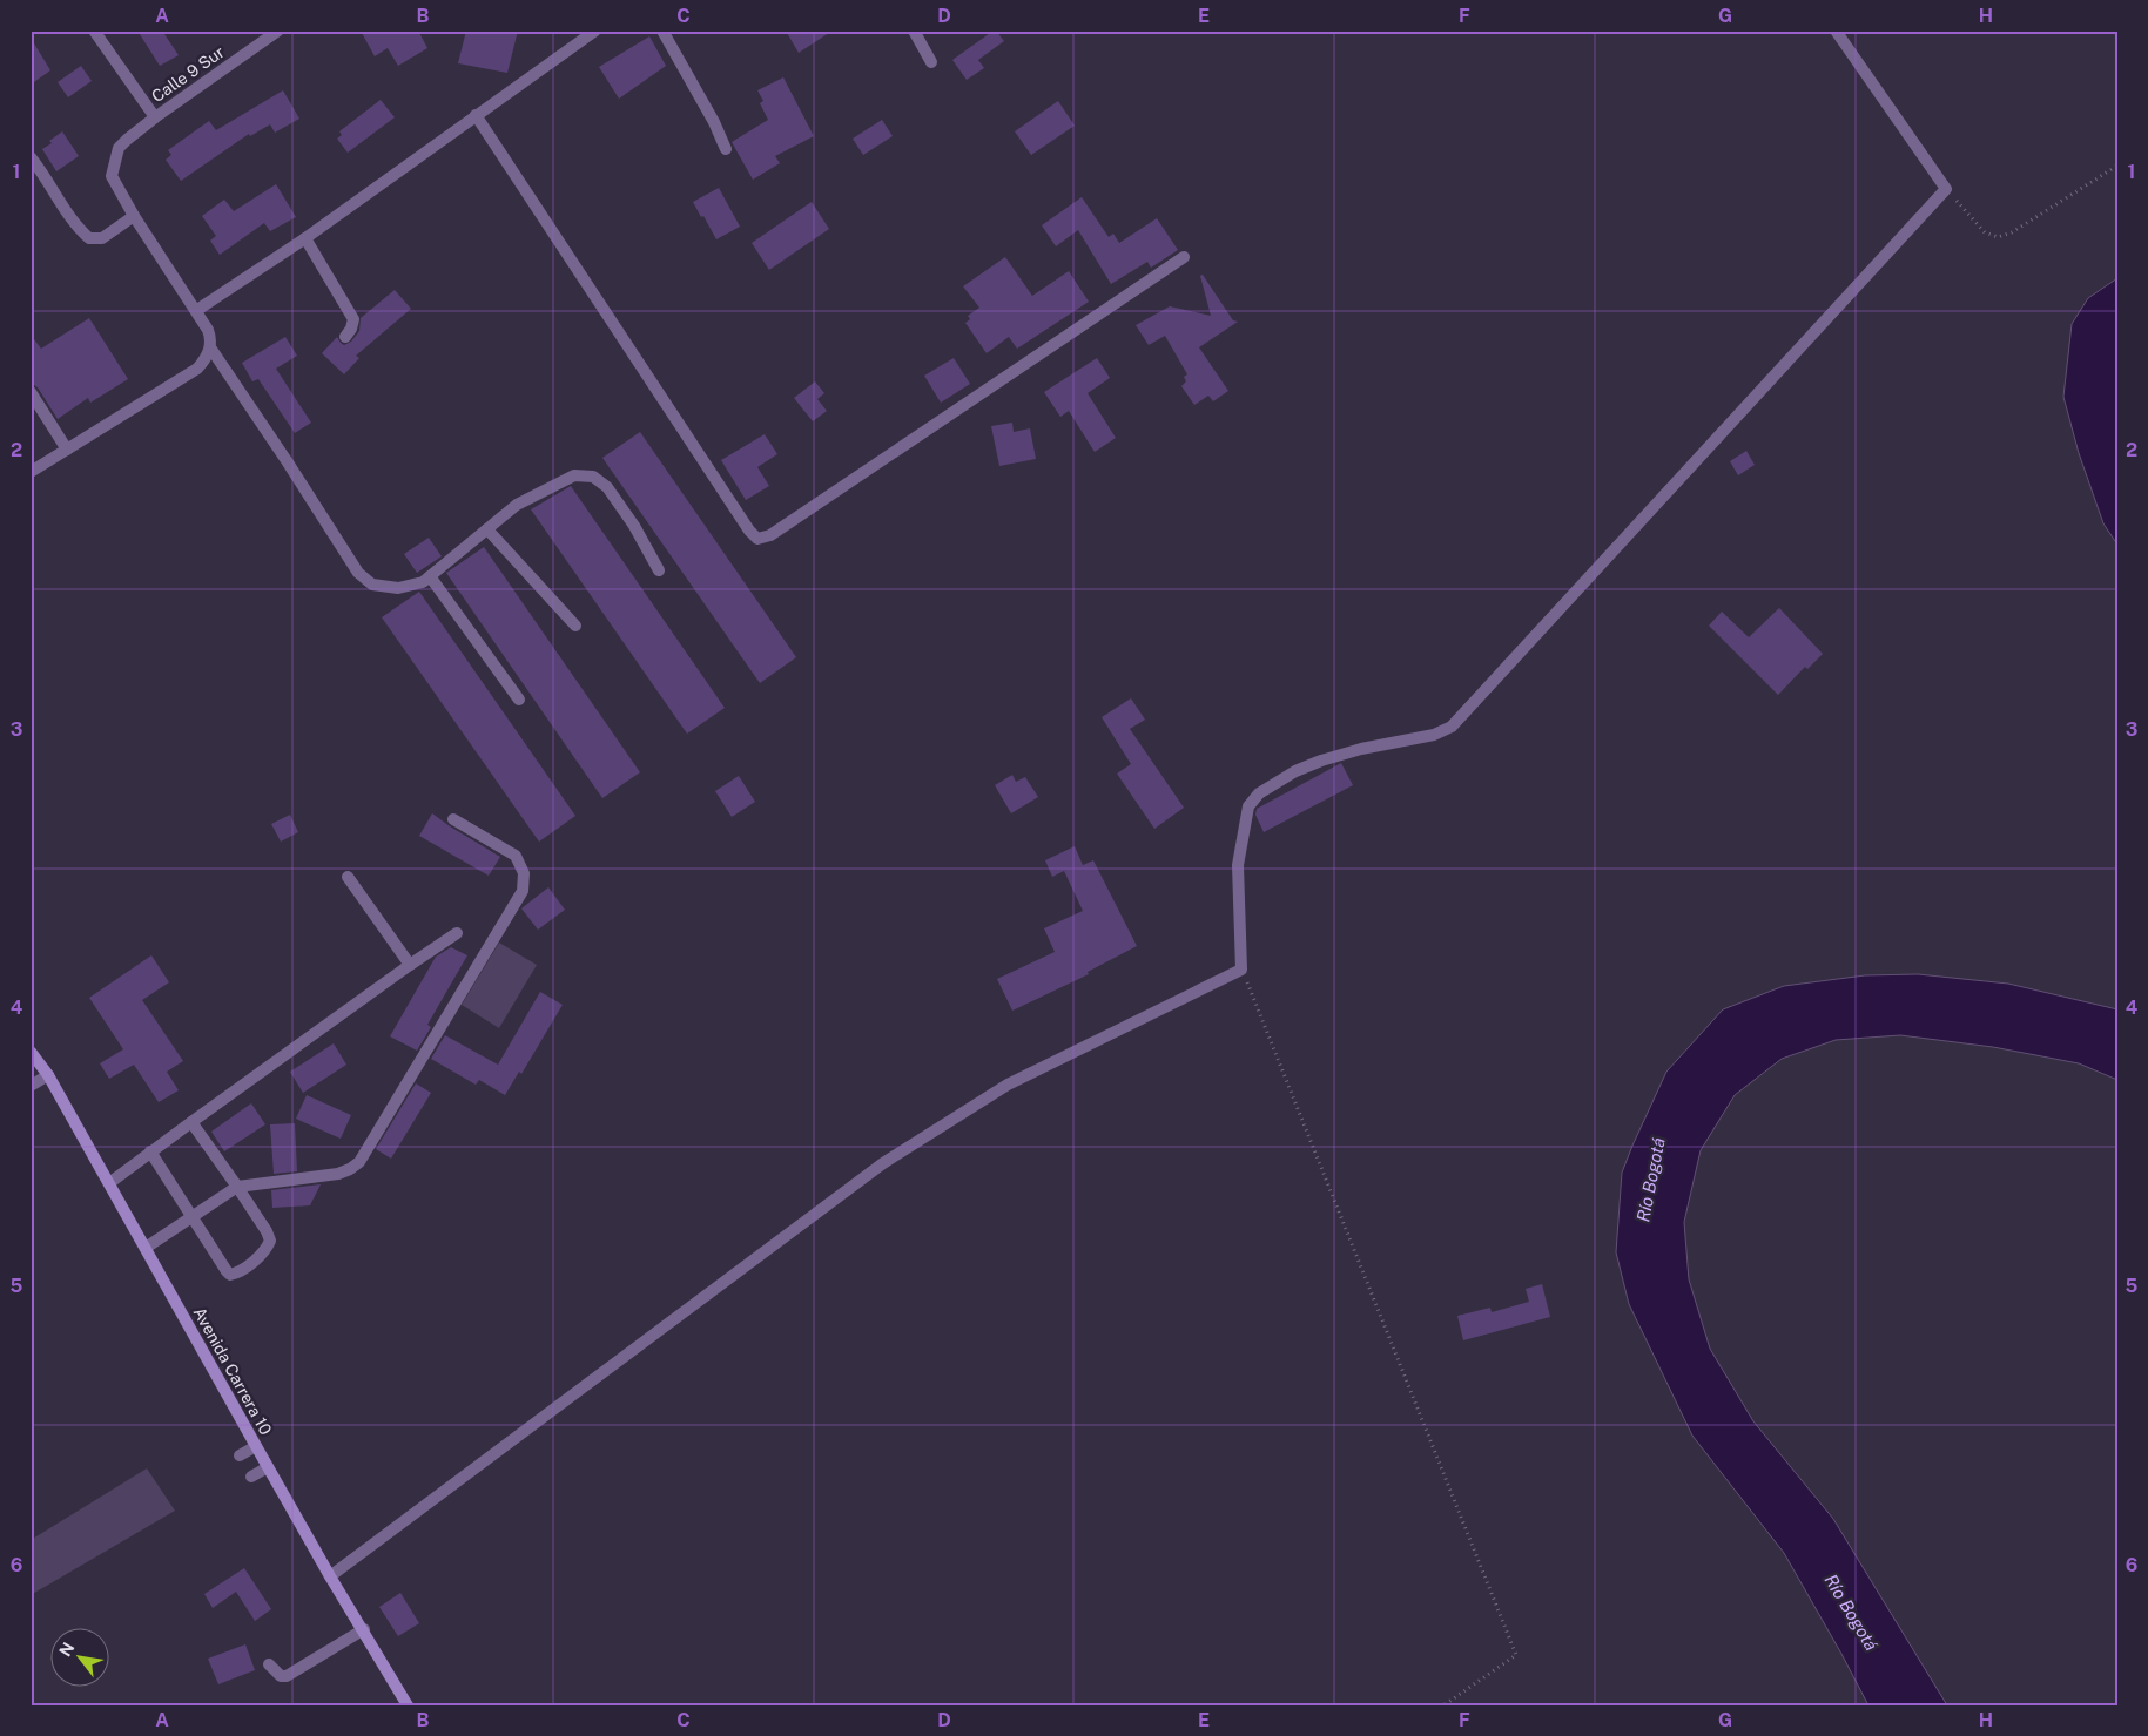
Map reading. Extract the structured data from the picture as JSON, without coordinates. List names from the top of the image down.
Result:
{
  "streets": {
    "street": ["Calle 9 Sur", "Avenida Carrera 10"]
  },
  "water": ["Río Bogotá"],
  "north": "top left",
  "grid": {
    "columns": [
      "A",
      "B",
      "C",
      "D",
      "E",
      "F",
      "G",
      "H"
    ],
    "rows": [
      "1",
      "2",
      "3",
      "4",
      "5",
      "6"
    ]
  }
}
